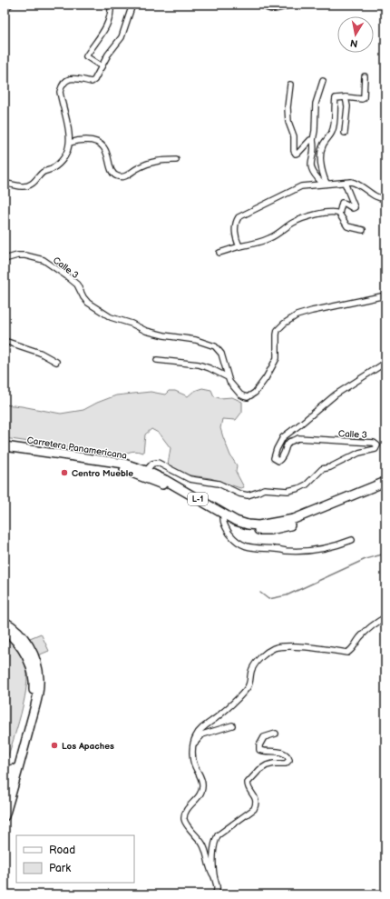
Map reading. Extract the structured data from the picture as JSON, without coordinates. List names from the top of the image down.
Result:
{
  "streets": {
    "main road": ["Carretera Panamericana", "L-1"],
    "street": ["Calle 3"]
  },
  "crossings": [
    ["Calle 3", "Carretera Panamericana"]
  ],
  "places": ["Centro Mueble", "Los Apaches"],
  "legend": ["Road", "Park"],
  "north": "bottom"
}
